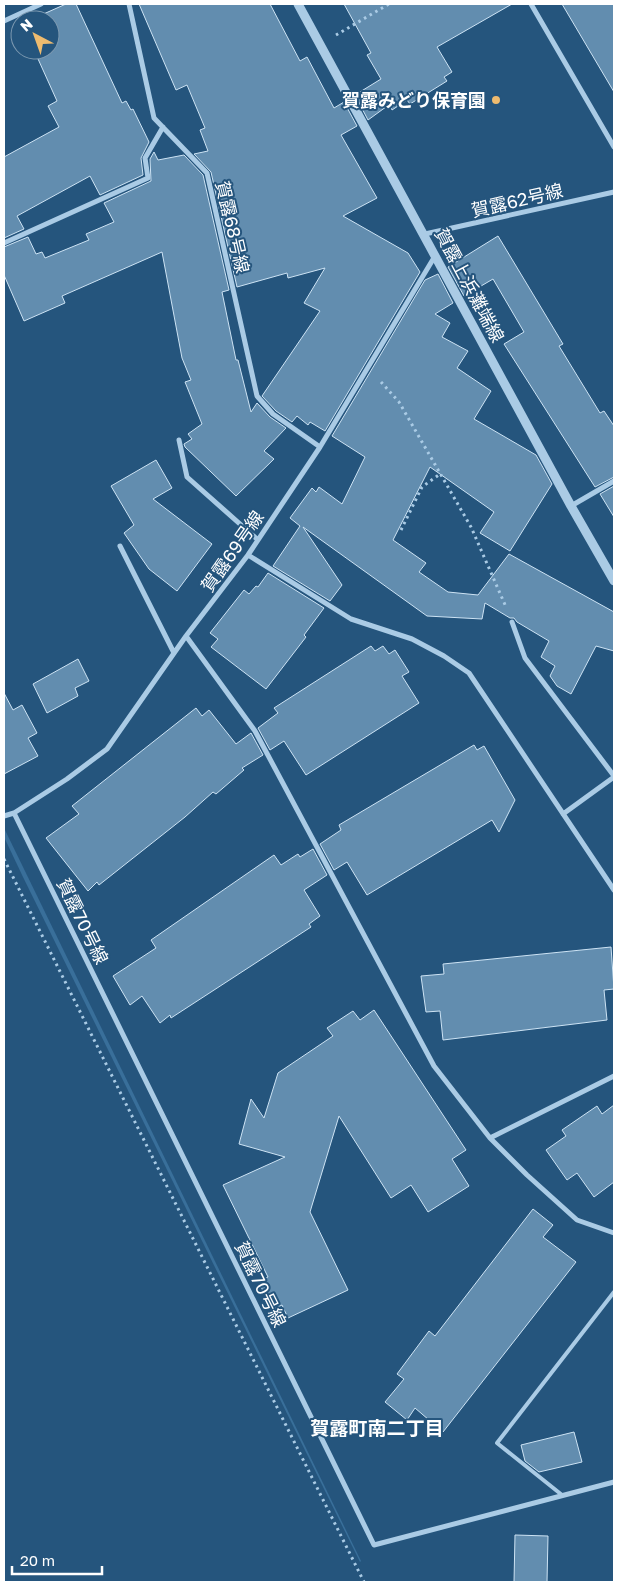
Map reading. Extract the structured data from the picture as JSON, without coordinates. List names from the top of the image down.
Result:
{
  "streets": {
    "street": [
      "賀露62号線",
      "賀露68号線",
      "賀露上浜灘端線",
      "賀露69号線",
      "賀露70号線"
    ]
  },
  "crossings": [
    ["賀露62号線", "賀露上浜灘端線"],
    ["賀露68号線", "賀露69号線"],
    ["賀露上浜灘端線", "賀露69号線"],
    ["賀露69号線", "賀露70号線"]
  ],
  "districts": ["賀露町南二丁目"],
  "places": ["賀露みどり保育園"],
  "scale_bar": "20 m",
  "north": "top left"
}
